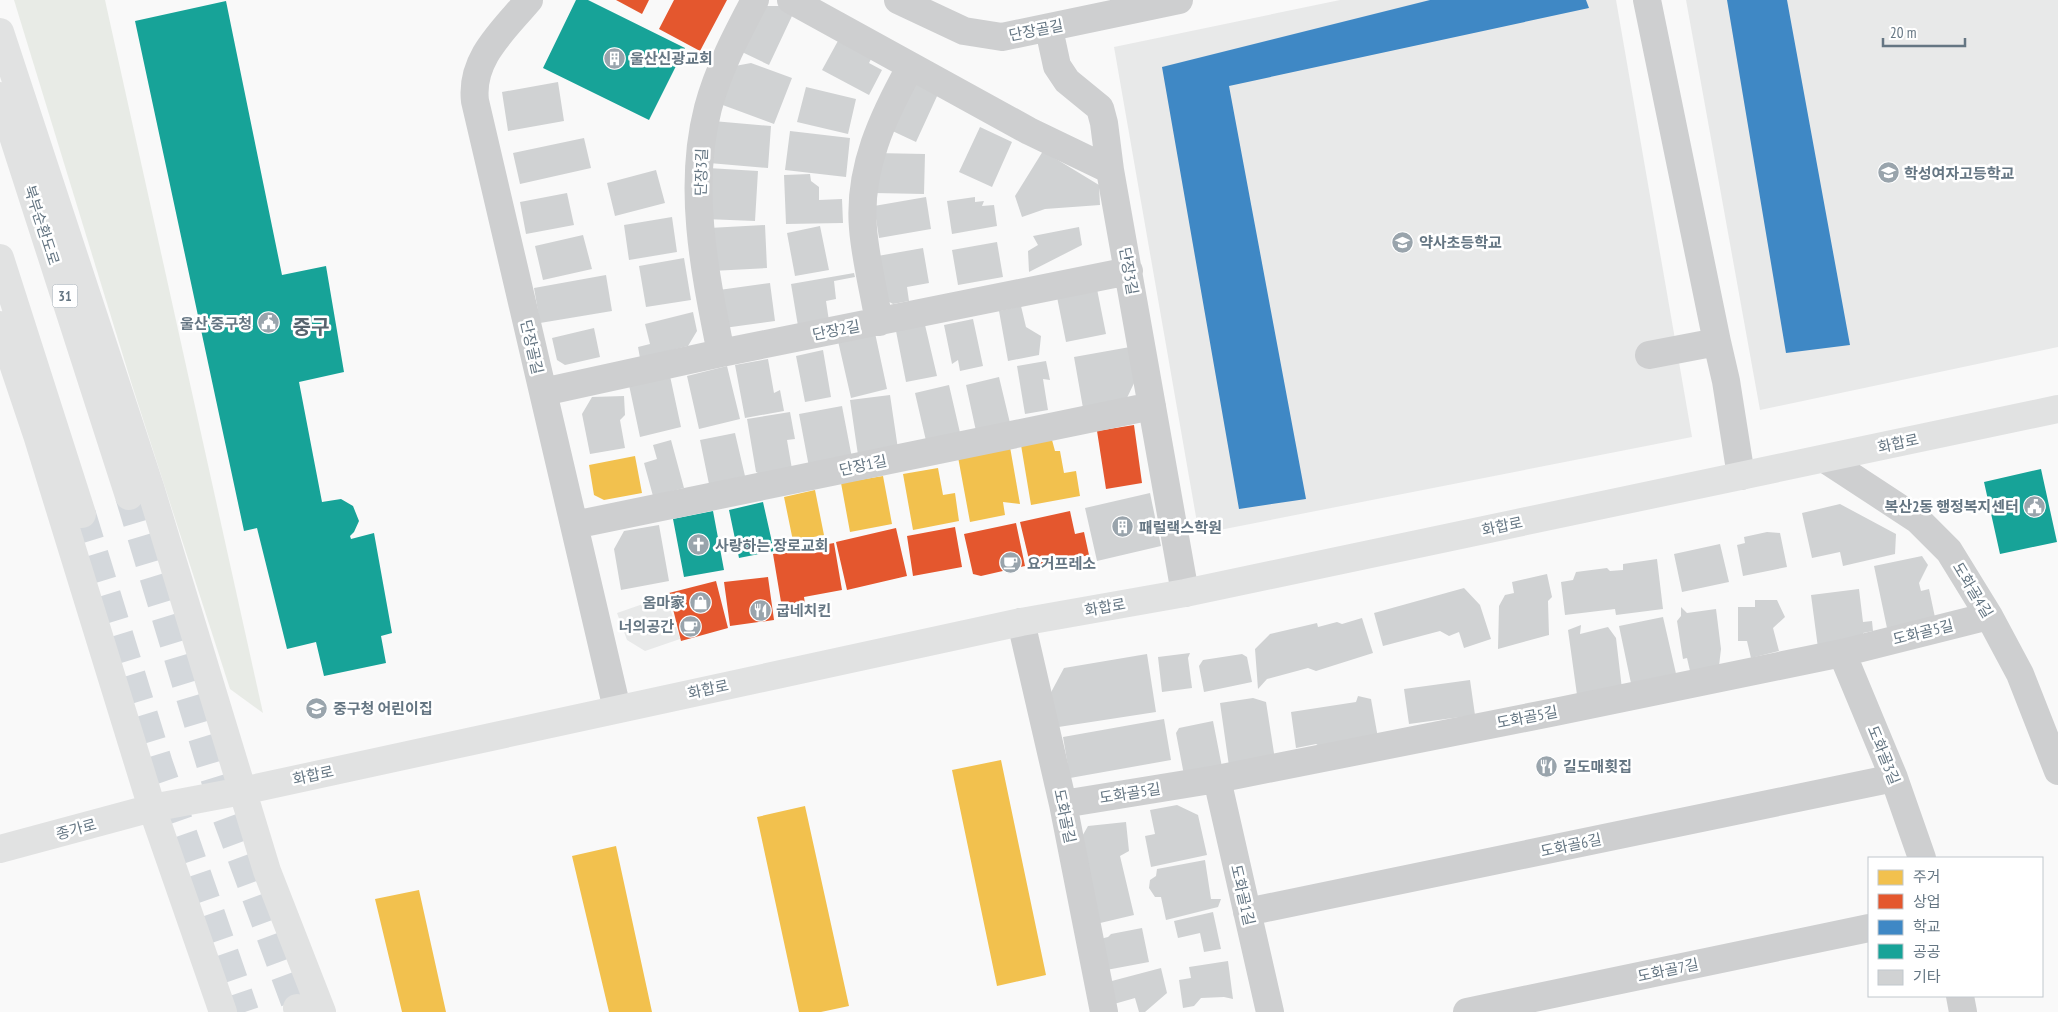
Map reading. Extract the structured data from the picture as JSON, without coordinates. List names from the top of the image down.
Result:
{
  "streets": {
    "main road": [
      "북부순환도로",
      "31",
      "화합로",
      "종가로"
    ],
    "street": [
      "단장골길",
      "단장3길",
      "단장2길",
      "단장1길",
      "도화골4길",
      "도화골5길",
      "도화골3길",
      "도화골길",
      "도화골6길",
      "도화골1길",
      "도화골7길"
    ]
  },
  "crossings": [
    ["단장골길", "단장3길"],
    ["단장골길", "단장2길"],
    ["단장골길", "화합로"],
    ["단장골길", "단장1길"],
    ["단장3길", "단장2길"],
    ["단장3길", "화합로"],
    ["단장3길", "단장1길"],
    ["화합로", "도화골4길"],
    ["화합로", "도화골길"],
    ["화합로", "종가로"],
    ["도화골4길", "도화골5길"],
    ["도화골5길", "도화골3길"],
    ["도화골5길", "도화골길"],
    ["도화골5길", "도화골1길"],
    ["도화골3길", "도화골6길"],
    ["도화골6길", "도화골1길"]
  ],
  "districts": ["중구"],
  "places": {
    "building": ["울산신광교회", "패럴랙스학원"],
    "school or university": ["학성여자고등학교", "약사초등학교", "중구청 어린이집"],
    "public building": ["울산 중구청", "복산2동 행정복지센터"],
    "church": ["사랑하는 장로교회"],
    "cafe": ["요거프레소", "너의공간"],
    "shop": ["옴마家"],
    "restaurant": ["굽네치킨", "길도매횟집"]
  },
  "legend": [
    "주거",
    "상업",
    "학교",
    "공공",
    "기타"
  ],
  "scale_bar": "20 m"
}
